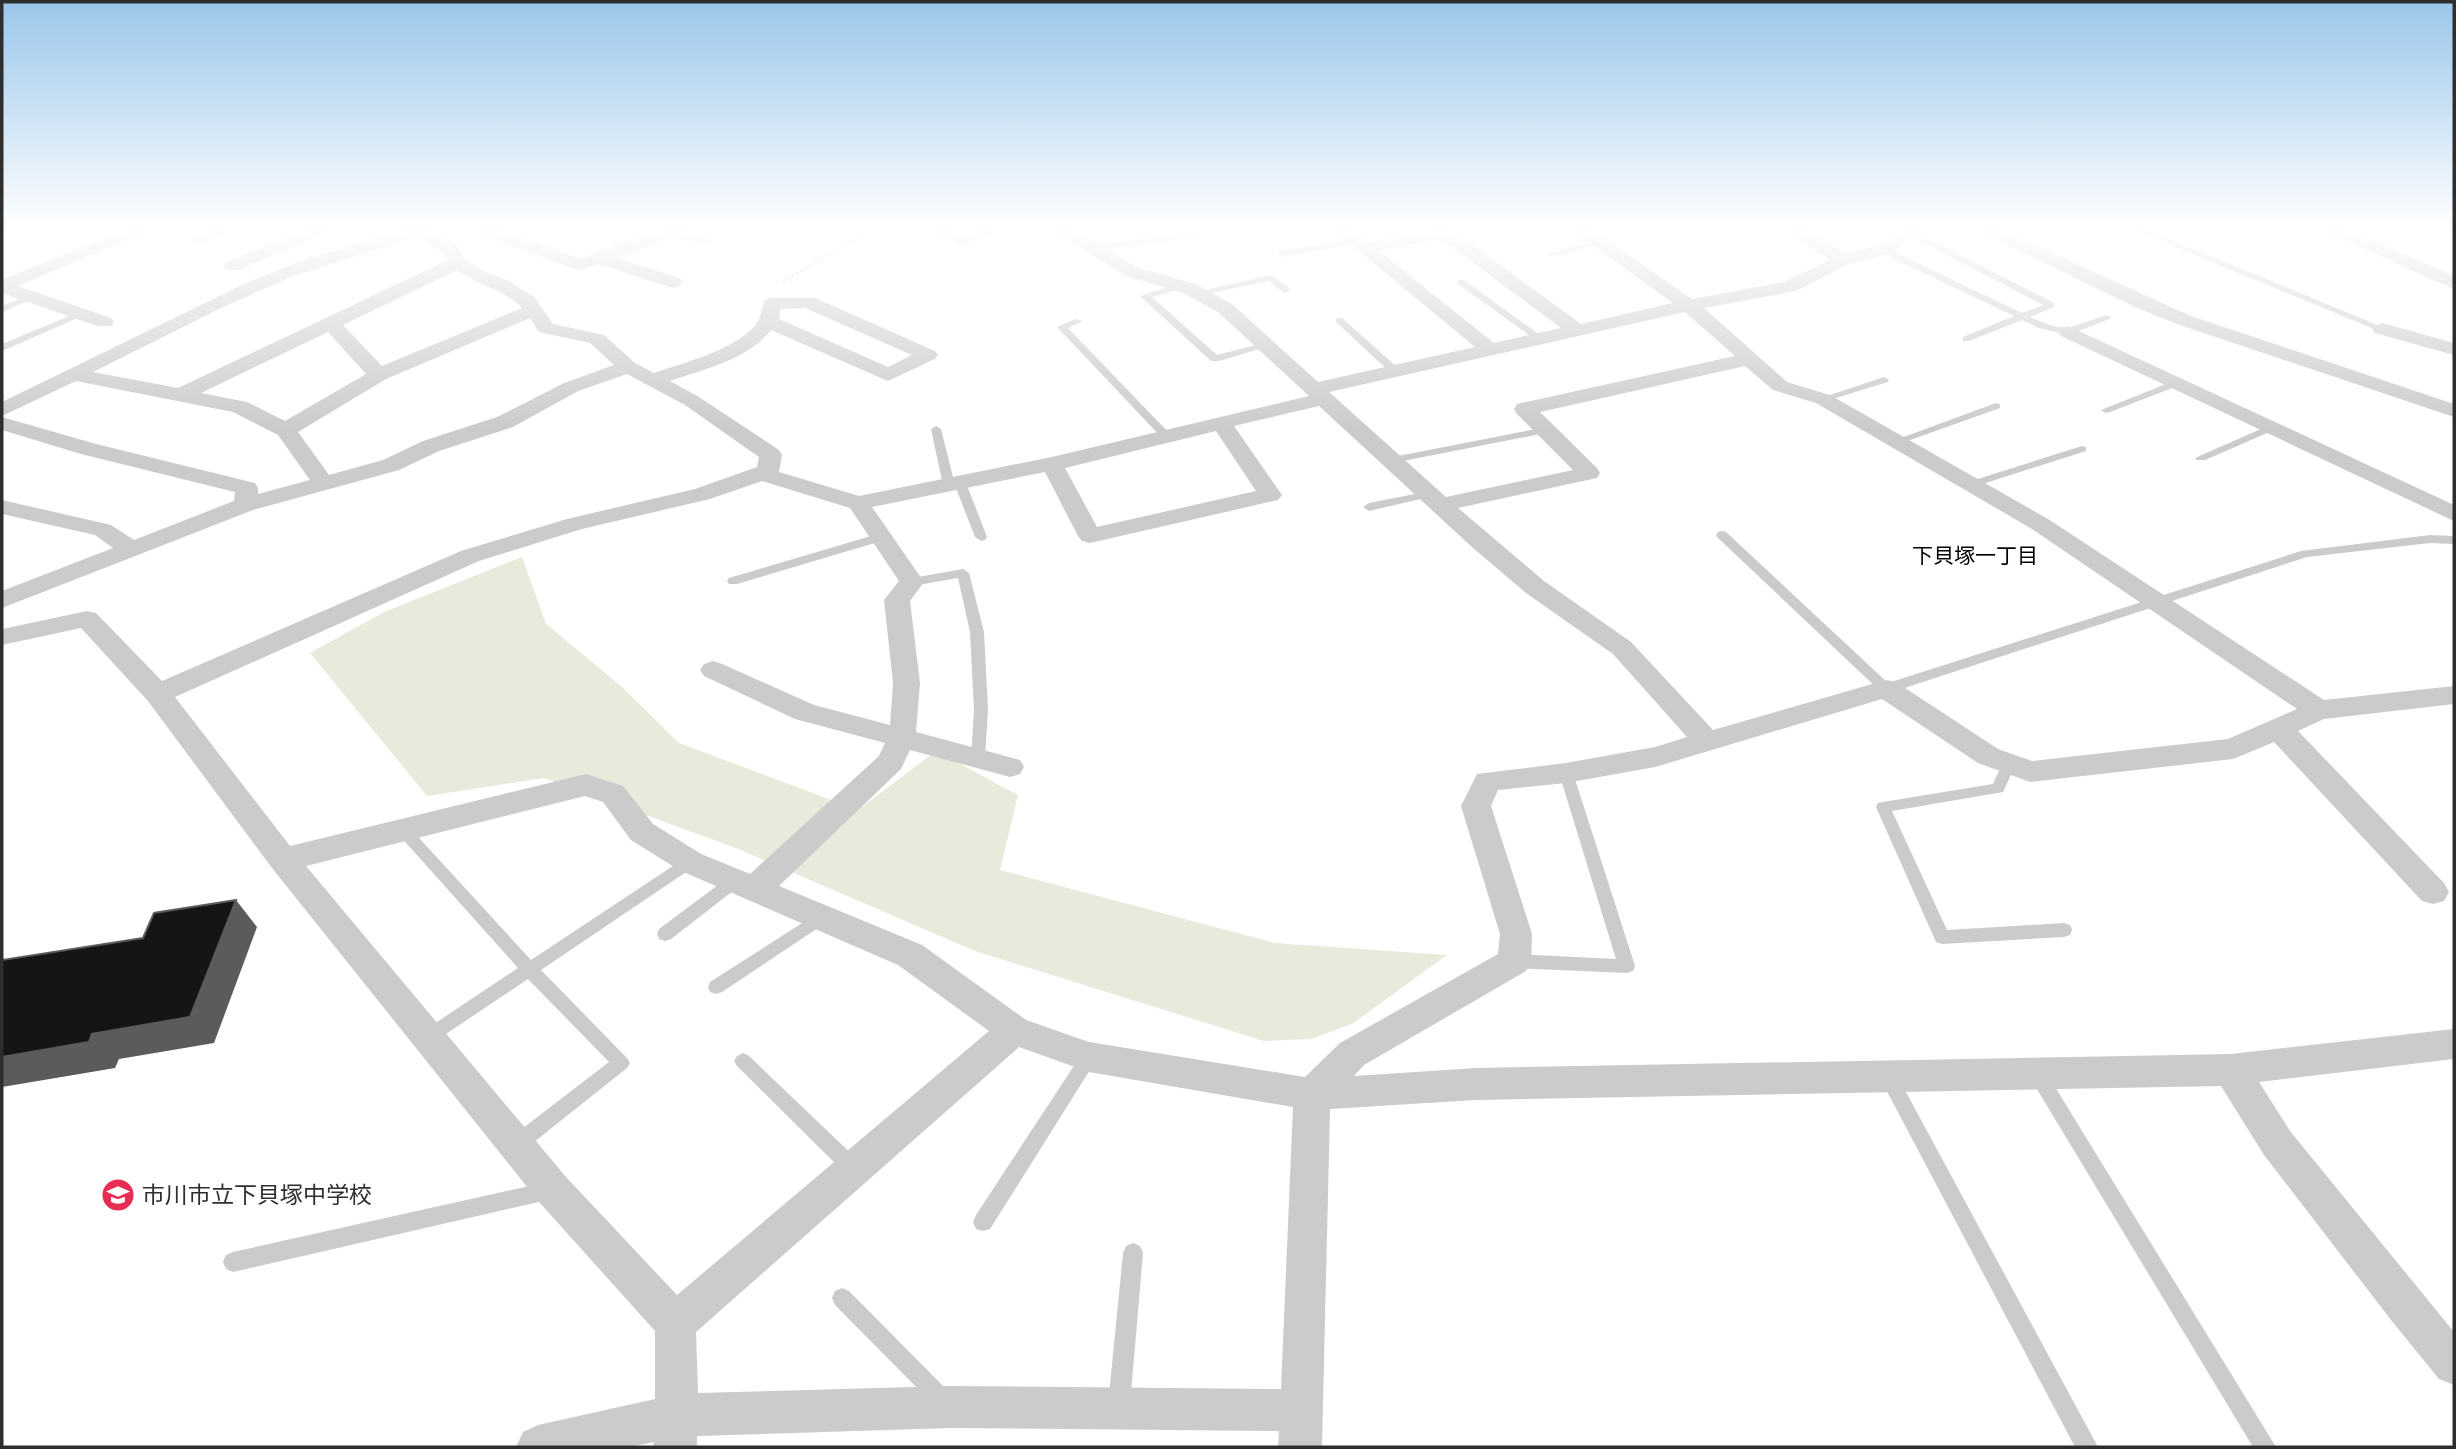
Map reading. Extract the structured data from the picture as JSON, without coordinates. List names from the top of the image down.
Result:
{
  "districts": ["下貝塚一丁目"],
  "places": {
    "school or university": ["市川市立下貝塚中学校"]
  }
}
